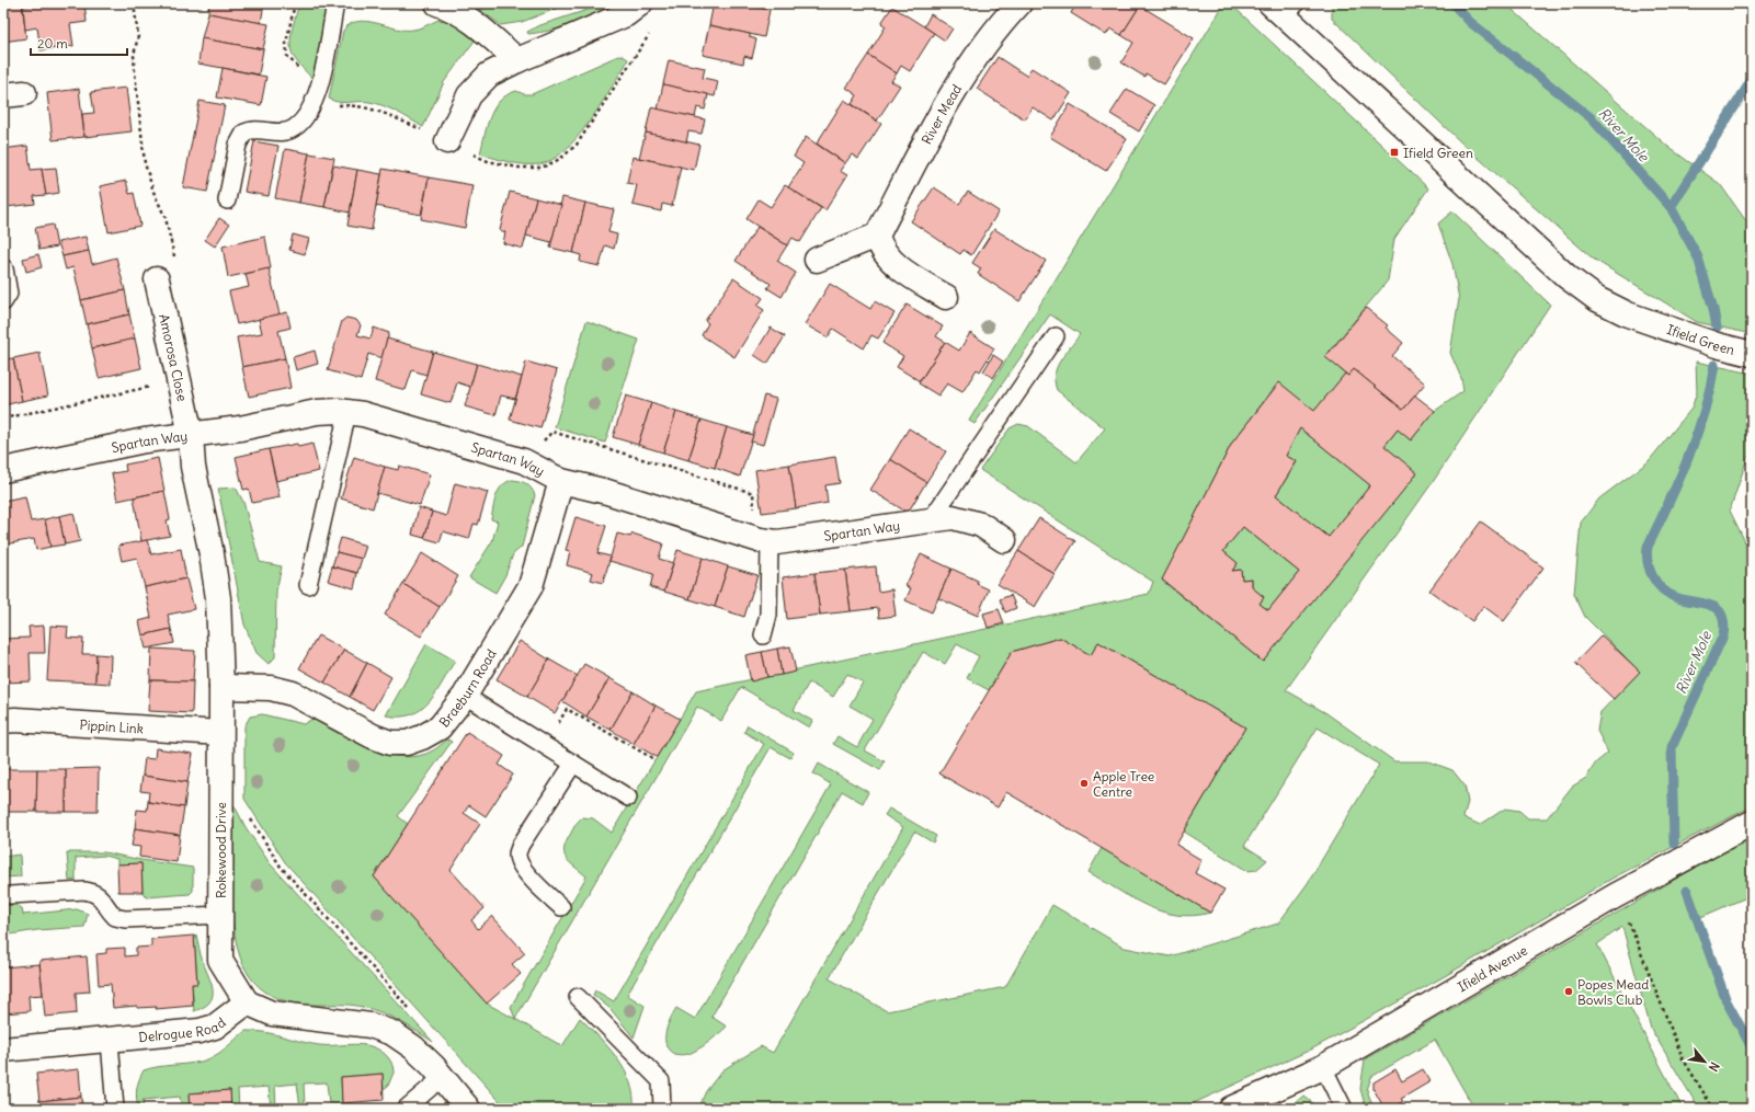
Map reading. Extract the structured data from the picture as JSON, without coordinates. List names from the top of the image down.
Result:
{
  "streets": {
    "street": [
      "River Mead",
      "Ifield Green",
      "Amorosa Close",
      "Spartan Way",
      "Braeburn Road",
      "Pippin Link",
      "Rokewood Drive",
      "Ifield Avenue",
      "Delrogue Road"
    ]
  },
  "crossings": [
    ["Amorosa Close", "Spartan Way"],
    ["Amorosa Close", "Rokewood Drive"],
    ["Spartan Way", "Braeburn Road"],
    ["Spartan Way", "Rokewood Drive"],
    ["Braeburn Road", "Rokewood Drive"],
    ["Pippin Link", "Rokewood Drive"],
    ["Rokewood Drive", "Delrogue Road"]
  ],
  "water": ["River Mole"],
  "places": {
    "transit": ["Ifield Green"],
    "other": ["Apple Tree Centre", "Popes Mead Bowls Club"]
  },
  "scale_bar": "20 m",
  "north": "bottom right"
}
